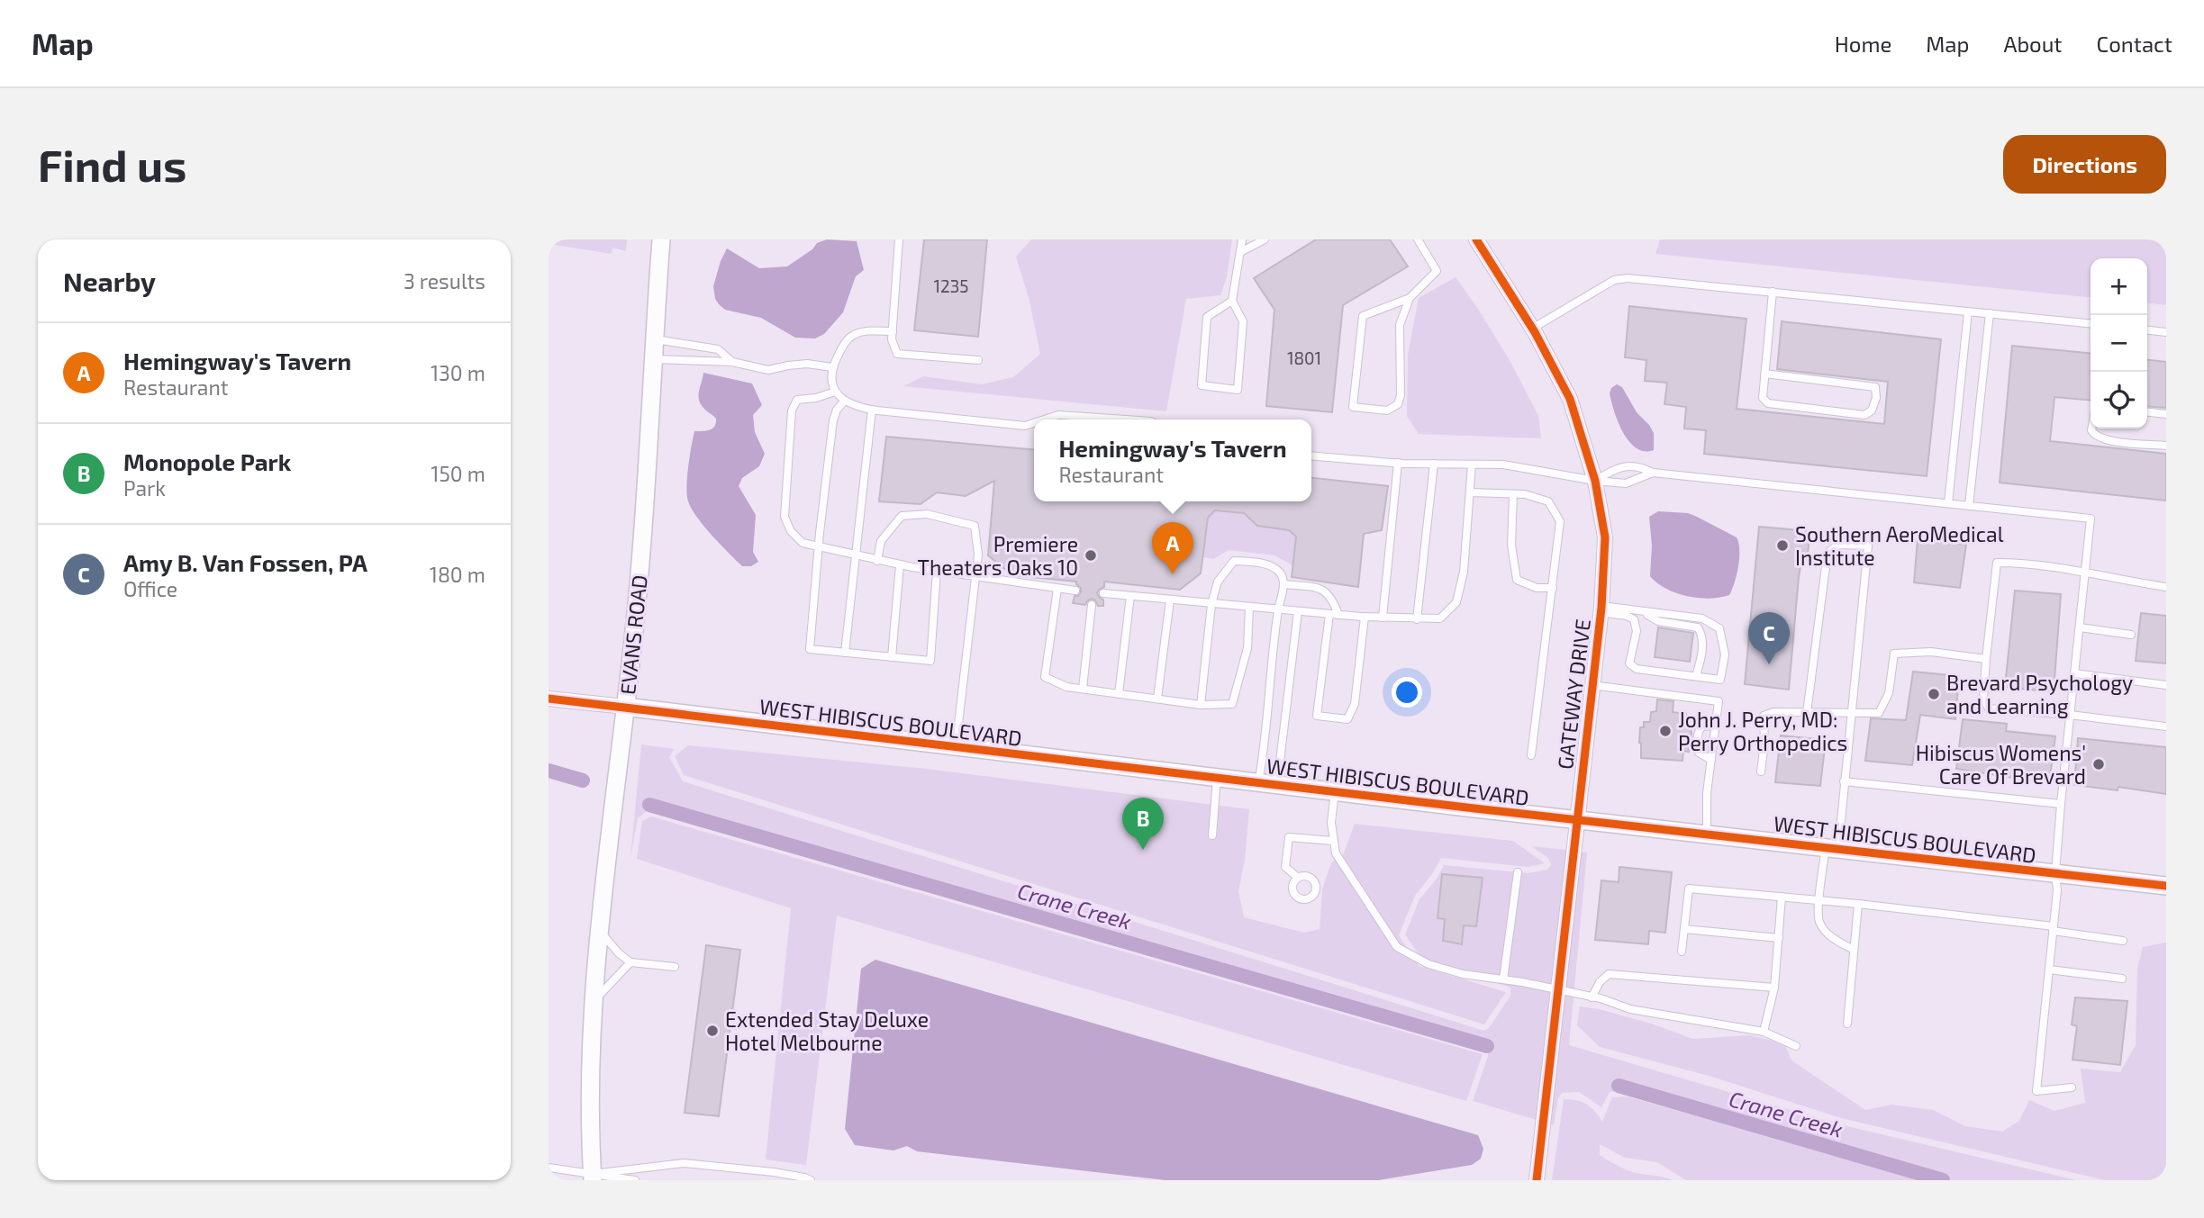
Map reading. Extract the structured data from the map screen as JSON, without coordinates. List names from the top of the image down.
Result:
{
  "streets": {
    "street": ["EVANS ROAD", "GATEWAY DRIVE", "WEST HIBISCUS BOULEVARD"]
  },
  "crossings": [
    ["EVANS ROAD", "WEST HIBISCUS BOULEVARD"],
    ["GATEWAY DRIVE", "WEST HIBISCUS BOULEVARD"]
  ],
  "water": ["Crane Creek"],
  "places": [
    "Southern AeroMedical Institute",
    "Premiere Theaters Oaks 10",
    "Brevard Psychology and Learning",
    "John J. Perry, MD: Perry Orthopedics",
    "Hibiscus Womens' Care Of Brevard",
    "Extended Stay Deluxe Hotel Melbourne"
  ],
  "house_numbers": ["1235", "1801"],
  "page": {
    "header": "Map",
    "nav": [
      "Home",
      "Map",
      "About",
      "Contact"
    ],
    "buttons": "Directions",
    "title": "Find us",
    "heading": ["Nearby", "3 results"],
    "map_buttons": ["+", "−"],
    "list": [
      {
        "mark": "A",
        "name": "Hemingway's Tavern",
        "note": "Restaurant",
        "value": "130 m"
      },
      {
        "mark": "B",
        "name": "Monopole Park",
        "note": "Park",
        "value": "150 m"
      },
      {
        "mark": "C",
        "name": "Amy B. Van Fossen, PA",
        "note": "Office",
        "value": "180 m"
      }
    ],
    "popup": ["Hemingway's Tavern", "Restaurant"],
    "pins": ["A", "C", "B"]
  }
}
